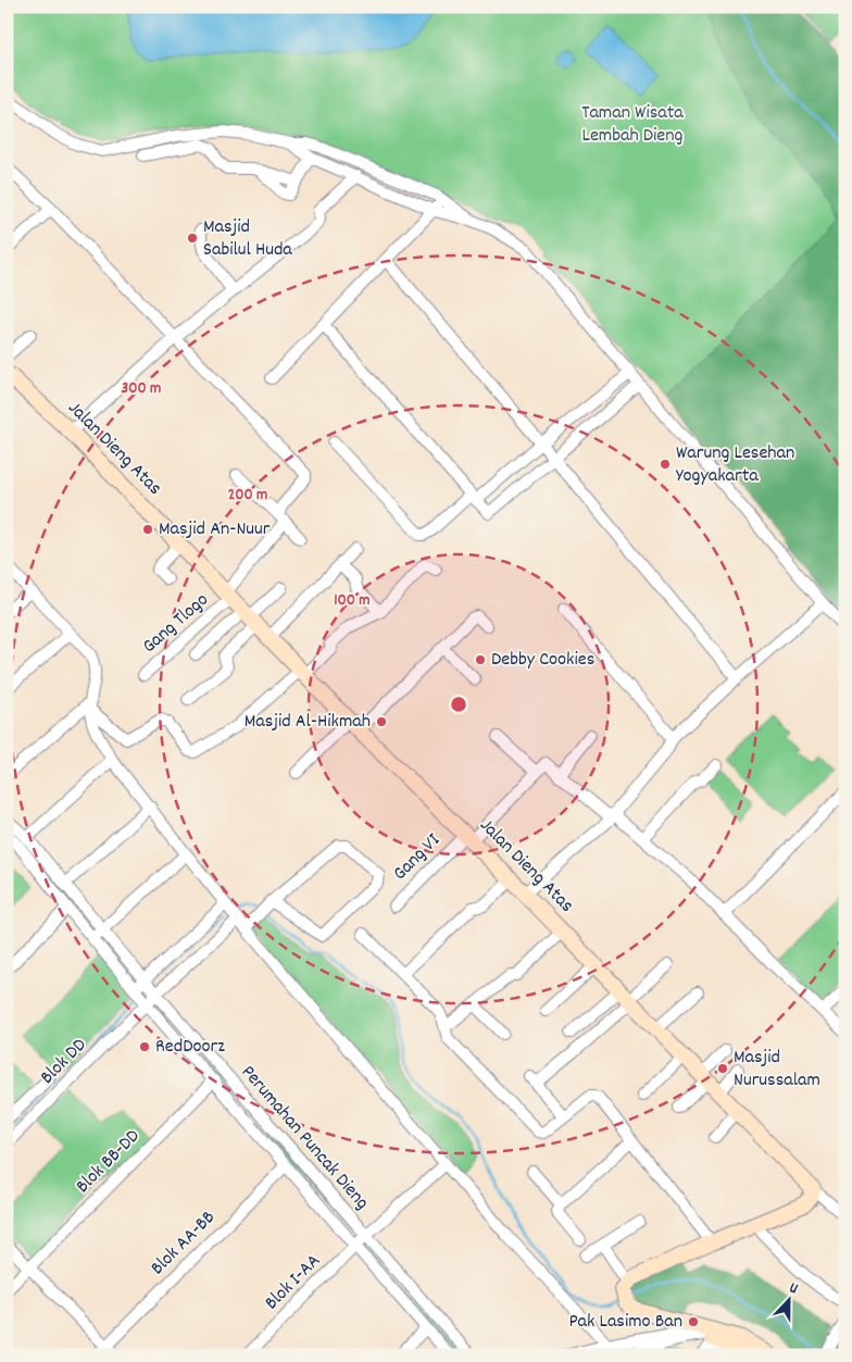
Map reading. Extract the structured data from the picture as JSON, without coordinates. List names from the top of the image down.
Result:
{
  "streets": {
    "street": [
      "Jalan Dieng Atas",
      "Gang Tlogo",
      "Gang VI",
      "Blok DD",
      "Perumahan Puncak Dieng",
      "Blok BB-DD",
      "Blok AA-BB",
      "Blok I-AA"
    ]
  },
  "crossings": [
    ["Jalan Dieng Atas", "Gang Tlogo"],
    ["Jalan Dieng Atas", "Gang VI"],
    ["Blok DD", "Perumahan Puncak Dieng"],
    ["Perumahan Puncak Dieng", "Blok BB-DD"],
    ["Perumahan Puncak Dieng", "Blok AA-BB"],
    ["Perumahan Puncak Dieng", "Blok I-AA"]
  ],
  "parks": ["Taman Wisata Lembah Dieng"],
  "places": [
    "Masjid Sabilul Huda",
    "Warung Lesehan Yogyakarta",
    "Masjid An-Nuur",
    "Debby Cookies",
    "Masjid Al-Hikmah",
    "RedDoorz",
    "Masjid Nurussalam",
    "Pak Lasimo Ban"
  ],
  "north": "top",
  "rings": ["300 m", "200 m", "100 m"]
}
